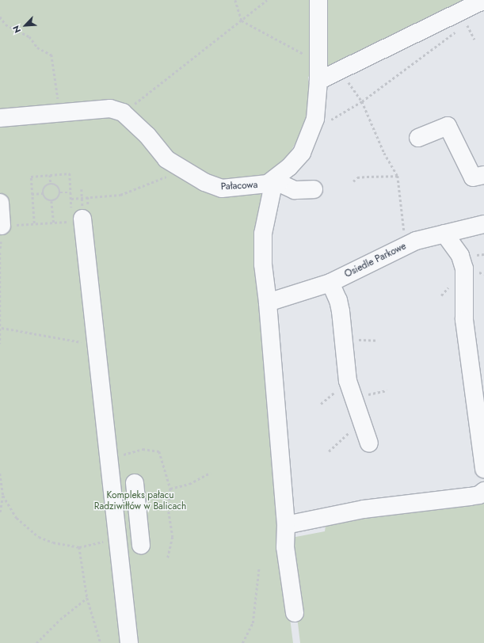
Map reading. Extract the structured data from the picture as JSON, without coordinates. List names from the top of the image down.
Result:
{
  "streets": {
    "street": ["Pałacowa", "Osiedle Parkowe"]
  },
  "parks": ["Kompleks pałacu Radziwiłłów w Balicach"],
  "north": "bottom left"
}
